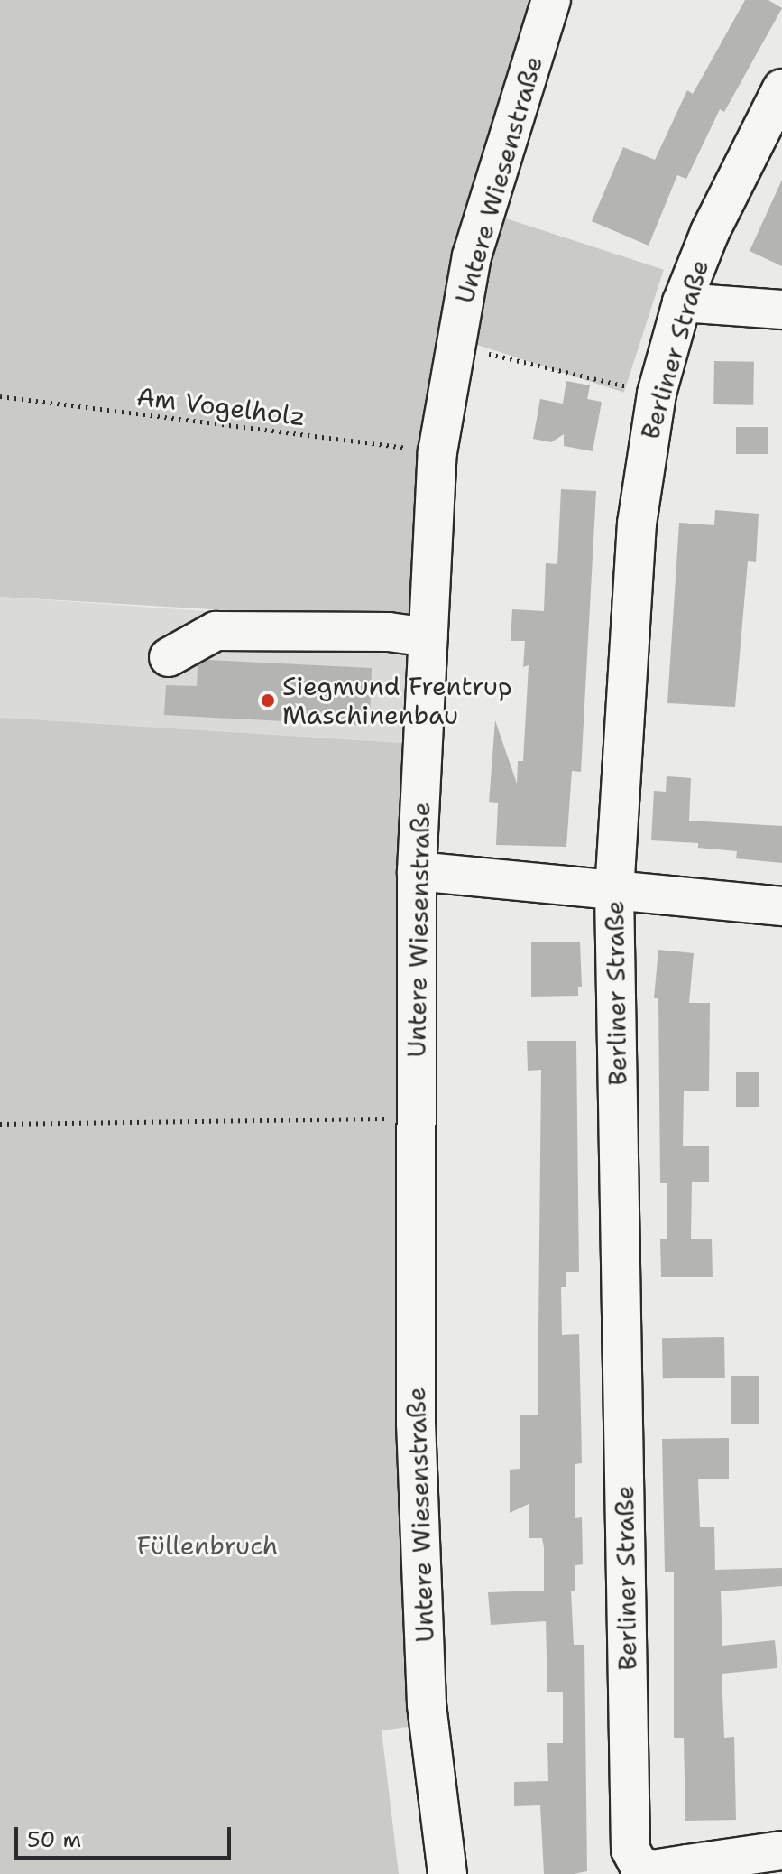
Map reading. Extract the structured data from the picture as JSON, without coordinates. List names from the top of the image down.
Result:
{
  "streets": {
    "street": ["Untere Wiesenstraße", "Berliner Straße"],
    "path": ["Am Vogelholz"]
  },
  "crossings": [
    ["Untere Wiesenstraße", "Am Vogelholz"]
  ],
  "parks": ["Füllenbruch"],
  "places": ["Siegmund Frentrup Maschinenbau"],
  "scale_bar": "50 m"
}
